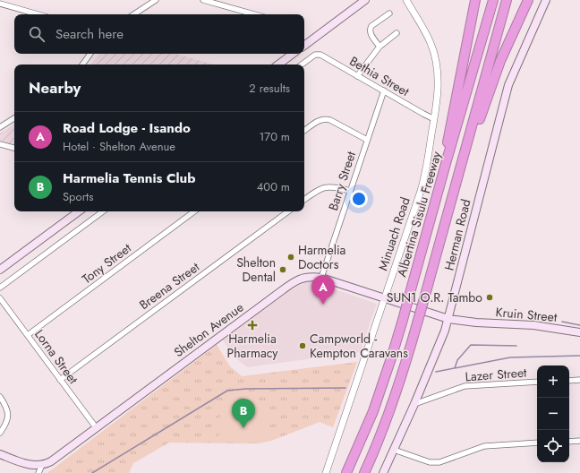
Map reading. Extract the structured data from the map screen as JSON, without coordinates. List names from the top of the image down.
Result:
{
  "streets": {
    "highway": ["Albertina Sisulu Freeway"],
    "main road": ["Herman Road", "Kruin Street", "Shelton Avenue"],
    "street": [
      "Bethia Street",
      "Barry Street",
      "Minuach Road",
      "Tony Street",
      "Breena Street",
      "Lorna Street",
      "Lazer Street"
    ]
  },
  "crossings": [
    ["Bethia Street", "Barry Street"],
    ["Bethia Street", "Minuach Road"],
    ["Barry Street", "Shelton Avenue"],
    ["Minuach Road", "Shelton Avenue"],
    ["Herman Road", "Kruin Street"],
    ["Herman Road", "Shelton Avenue"],
    ["Herman Road", "Lazer Street"],
    ["Tony Street", "Lorna Street"],
    ["Breena Street", "Lorna Street"],
    ["Kruin Street", "Shelton Avenue"],
    ["Shelton Avenue", "Lorna Street"]
  ],
  "places": {
    "other": [
      "Harmelia Doctors",
      "Shelton Dental",
      "SUN1 O.R. Tambo",
      "Campworld - Kempton Caravans"
    ],
    "health": ["Harmelia Pharmacy"]
  },
  "page": {
    "search": "Search here",
    "heading": ["Nearby", "2 results"],
    "list": [
      {
        "mark": "A",
        "name": "Road Lodge - Isando",
        "note": "Hotel · Shelton Avenue",
        "value": "170 m"
      },
      {
        "mark": "B",
        "name": "Harmelia Tennis Club",
        "note": "Sports",
        "value": "400 m"
      }
    ],
    "pins": ["A", "B"],
    "map_buttons": ["+", "−"]
  }
}
